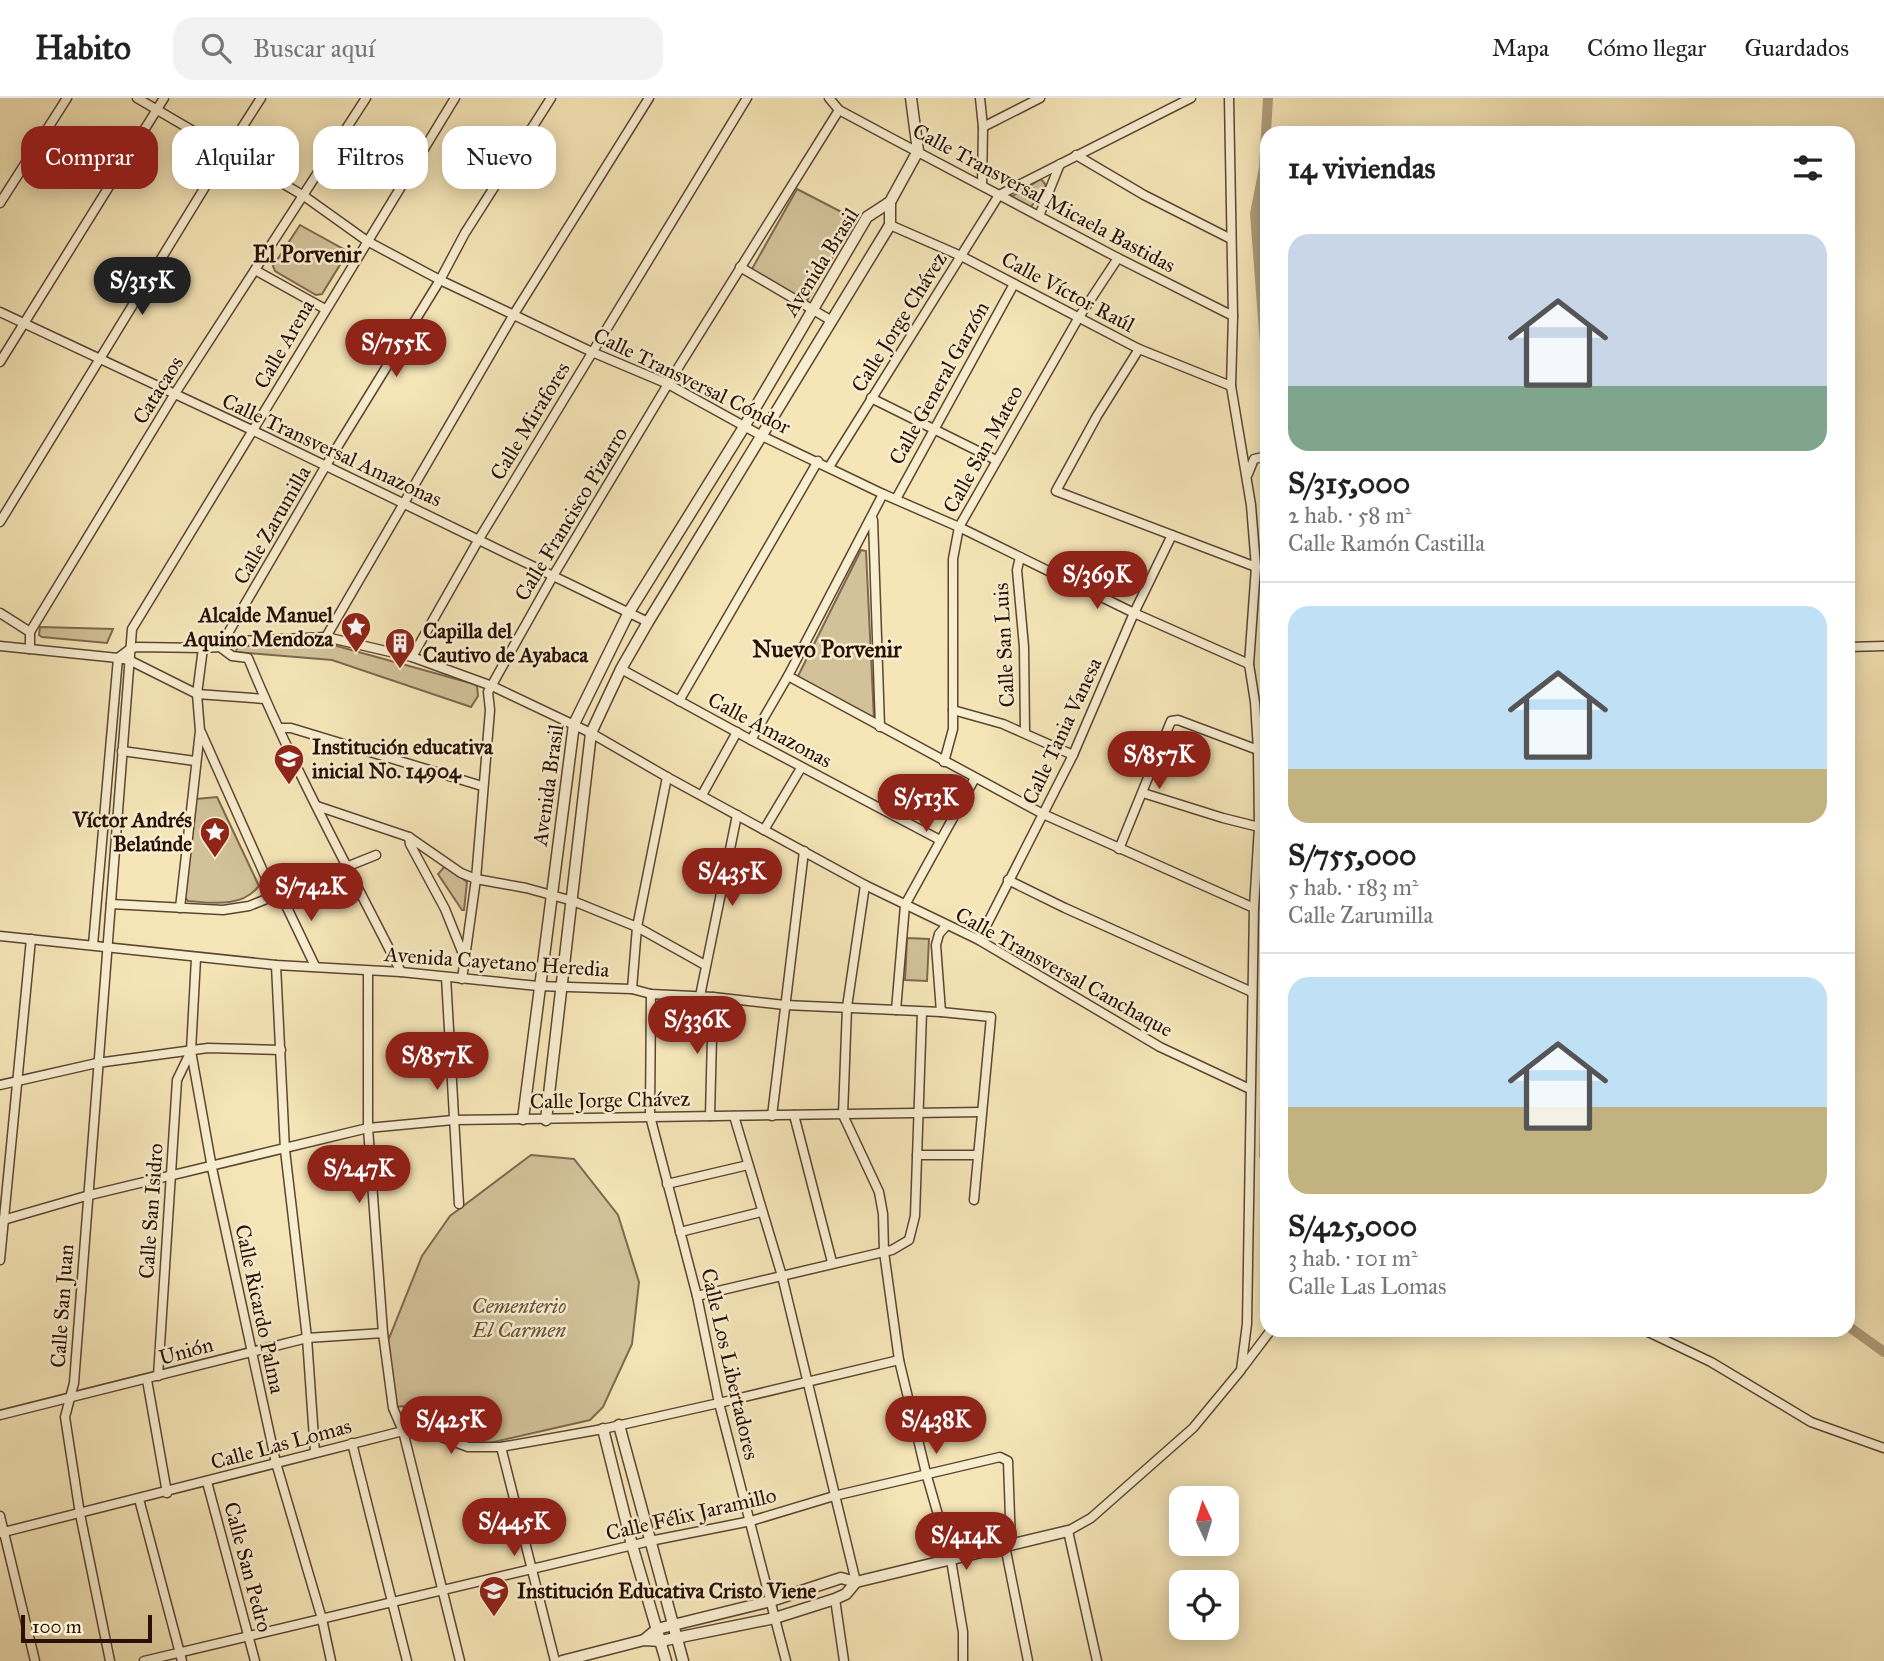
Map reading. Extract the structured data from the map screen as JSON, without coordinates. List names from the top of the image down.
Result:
{
  "streets": {
    "street": [
      "Calle Transversal Micaela Bastidas",
      "Avenida Brasil",
      "Calle Víctor Raúl",
      "Calle Jorge Chávez",
      "Calle Arena",
      "Calle Transversal Cóndor",
      "Calle General Garzón",
      "Catacaos",
      "Calle Mirafores",
      "Calle San Mateo",
      "Calle Transversal Amazonas",
      "Calle Francisco Pizarro",
      "Calle Zarumilla",
      "Calle San Luis",
      "Calle Amazonas",
      "Calle Tania Vanesa",
      "Avenida Cayetano Heredia",
      "Calle Transversal Canchaque",
      "Calle San Isidro",
      "Calle San Juan",
      "Calle Ricardo Palma",
      "Unión",
      "Calle Los Libertadores",
      "Calle Las Lomas",
      "Calle Félix Jaramillo",
      "Calle San Pedro"
    ]
  },
  "crossings": [
    ["Calle Transversal Micaela Bastidas", "Calle Jorge Chávez"],
    ["Calle Transversal Micaela Bastidas", "Calle San Mateo"],
    ["Calle Transversal Micaela Bastidas", "Calle Francisco Pizarro"],
    ["Avenida Brasil", "Calle Víctor Raúl"],
    ["Avenida Brasil", "Calle Jorge Chávez"],
    ["Avenida Brasil", "Calle Transversal Cóndor"],
    ["Avenida Brasil", "Calle Transversal Amazonas"],
    ["Avenida Brasil", "Calle Amazonas"],
    ["Avenida Brasil", "Avenida Cayetano Heredia"],
    ["Avenida Brasil", "Calle Transversal Canchaque"],
    ["Calle Víctor Raúl", "Calle Jorge Chávez"],
    ["Calle Víctor Raúl", "Calle General Garzón"],
    ["Calle Víctor Raúl", "Calle San Mateo"],
    ["Calle Jorge Chávez", "Calle Transversal Cóndor"],
    ["Calle Jorge Chávez", "Avenida Cayetano Heredia"],
    ["Calle Jorge Chávez", "Calle San Isidro"],
    ["Calle Jorge Chávez", "Calle San Juan"],
    ["Calle Jorge Chávez", "Calle Ricardo Palma"],
    ["Calle Jorge Chávez", "Calle Los Libertadores"],
    ["Calle Arena", "Calle Transversal Cóndor"],
    ["Calle Arena", "Calle Transversal Amazonas"],
    ["Calle Arena", "Calle Transversal Canchaque"],
    ["Calle Arena", "Calle San Juan"],
    ["Calle Transversal Cóndor", "Calle General Garzón"],
    ["Calle Transversal Cóndor", "Catacaos"],
    ["Calle Transversal Cóndor", "Calle Mirafores"],
    ["Calle Transversal Cóndor", "Calle San Mateo"],
    ["Calle Transversal Cóndor", "Calle Francisco Pizarro"],
    ["Calle Transversal Cóndor", "Calle Zarumilla"],
    ["Calle Transversal Cóndor", "Calle San Luis"],
    ["Calle Transversal Cóndor", "Calle Tania Vanesa"],
    ["Catacaos", "Calle Transversal Amazonas"],
    ["Calle Mirafores", "Calle Transversal Amazonas"],
    ["Calle Mirafores", "Calle Transversal Canchaque"],
    ["Calle Transversal Amazonas", "Calle Francisco Pizarro"],
    ["Calle Transversal Amazonas", "Calle Zarumilla"],
    ["Calle Francisco Pizarro", "Avenida Cayetano Heredia"],
    ["Calle Francisco Pizarro", "Calle Transversal Canchaque"],
    ["Calle Zarumilla", "Calle Transversal Canchaque"],
    ["Calle Tania Vanesa", "Calle Transversal Canchaque"],
    ["Avenida Cayetano Heredia", "Calle San Juan"],
    ["Avenida Cayetano Heredia", "Calle Ricardo Palma"],
    ["Avenida Cayetano Heredia", "Calle Los Libertadores"],
    ["Calle San Isidro", "Calle Ricardo Palma"],
    ["Calle San Isidro", "Unión"],
    ["Calle San Juan", "Unión"],
    ["Calle San Juan", "Calle Las Lomas"],
    ["Calle Ricardo Palma", "Unión"],
    ["Calle Ricardo Palma", "Calle Las Lomas"],
    ["Calle Ricardo Palma", "Calle Félix Jaramillo"],
    ["Calle Los Libertadores", "Calle Las Lomas"],
    ["Calle Los Libertadores", "Calle Félix Jaramillo"],
    ["Calle Las Lomas", "Calle San Pedro"],
    ["Calle Félix Jaramillo", "Calle San Pedro"]
  ],
  "districts": ["El Porvenir", "Nuevo Porvenir"],
  "parks": ["Cementerio El Carmen"],
  "places": {
    "place": ["Alcalde Manuel Aquino Mendoza", "Víctor Andrés Belaúnde"],
    "building": ["Capilla del Cautivo de Ayabaca"],
    "school or university": ["Institución educativa inicial No. 14904", "Institución Educativa Cristo Viene"]
  },
  "scale_bar": "100 m",
  "north": "top",
  "page": {
    "header": "Habito",
    "search": "Buscar aquí",
    "nav": ["Mapa", "Cómo llegar", "Guardados"],
    "chip": [
      "Comprar",
      "Alquilar",
      "Filtros",
      "Nuevo"
    ],
    "heading": "14 viviendas",
    "list": [
      {
        "name": "S/315,000",
        "note": "2 hab. · 58 m² · Calle Ramón Castilla"
      },
      {
        "name": "S/755,000",
        "note": "5 hab. · 183 m² · Calle Zarumilla"
      },
      {
        "name": "S/425,000",
        "note": "3 hab. · 101 m² · Calle Las Lomas"
      }
    ],
    "price": [
      "S/315K",
      "S/755K",
      "S/369K",
      "S/857K",
      "S/513K",
      "S/435K",
      "S/742K",
      "S/336K",
      "S/857K",
      "S/247K",
      "S/425K",
      "S/438K",
      "S/445K",
      "S/414K"
    ],
    "scale": "100 m"
  }
}
